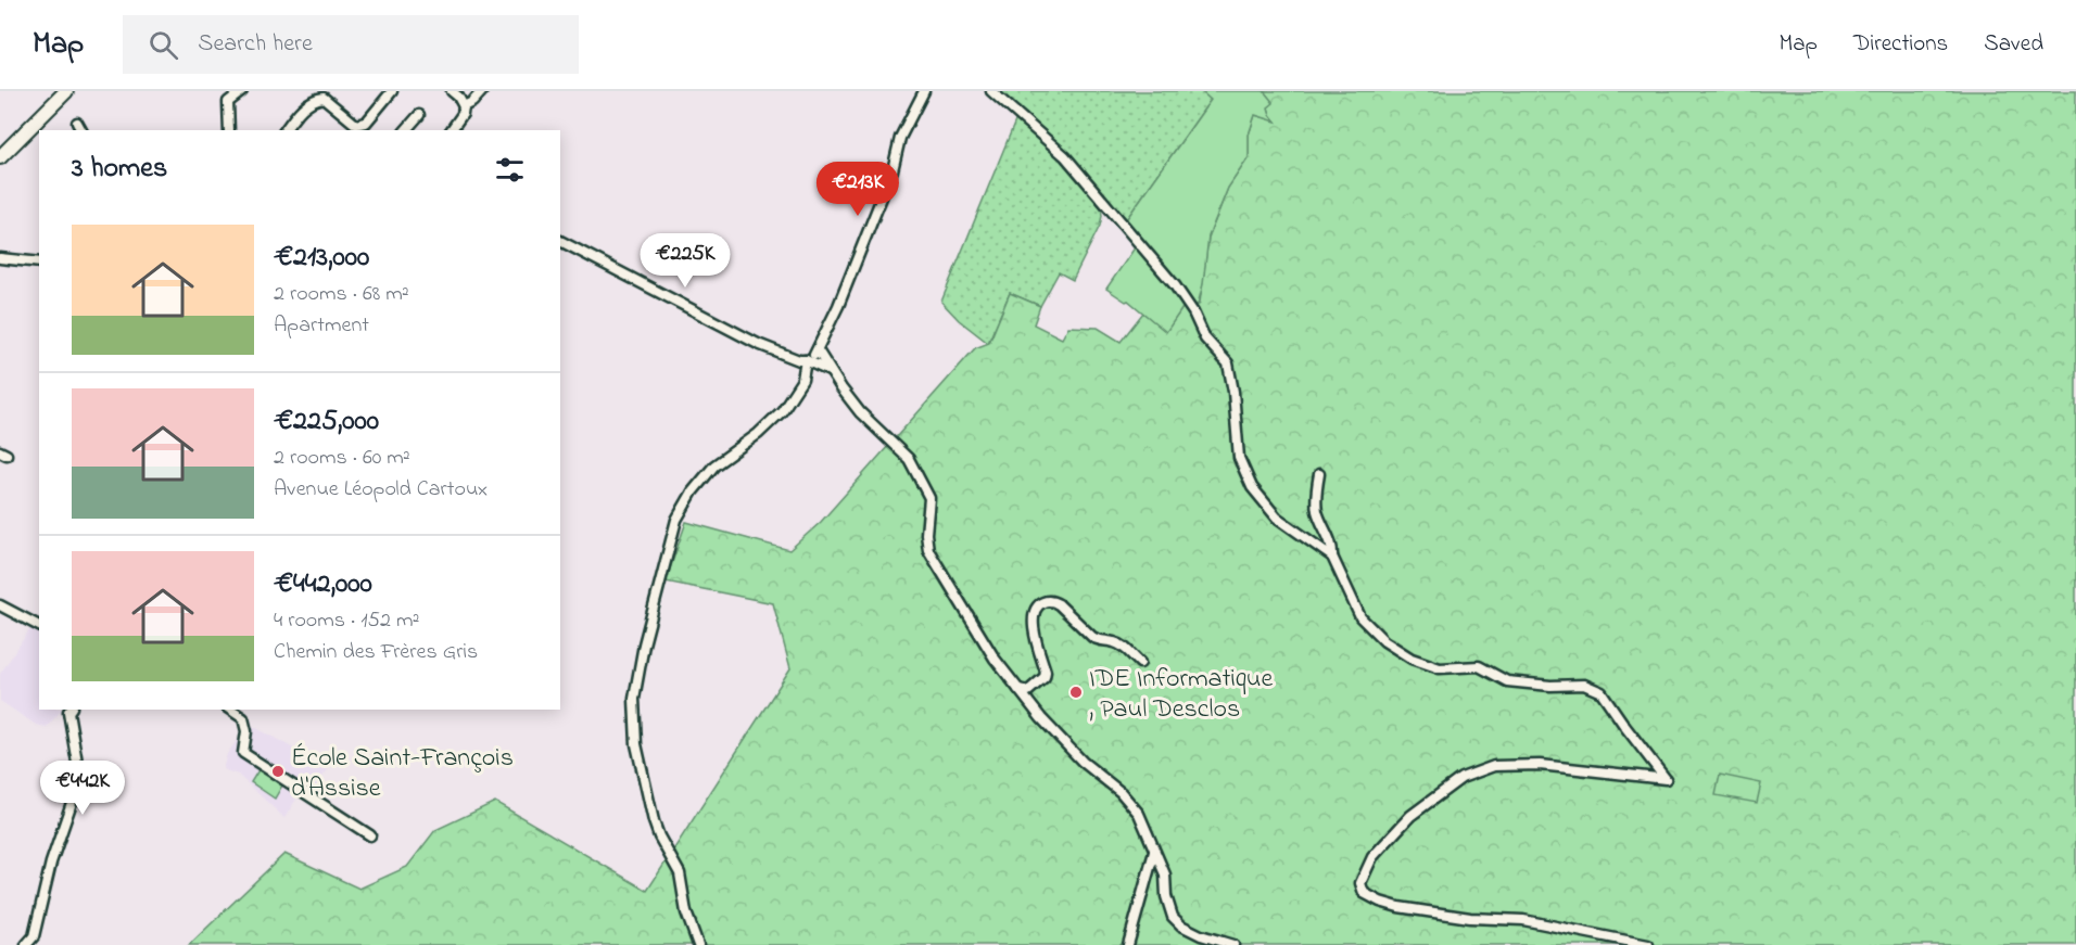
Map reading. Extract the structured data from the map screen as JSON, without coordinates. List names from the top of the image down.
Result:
{
  "places": ["IDE Informatique , Paul Desclos", "École Saint-François d'Assise"],
  "page": {
    "header": "Map",
    "search": "Search here",
    "nav": ["Map", "Directions", "Saved"],
    "heading": "3 homes",
    "price": ["€213K", "€225K", "€442K"],
    "list": [
      {
        "name": "€213,000",
        "note": "2 rooms · 68 m² · Apartment"
      },
      {
        "name": "€225,000",
        "note": "2 rooms · 60 m² · Avenue Léopold Cartoux"
      },
      {
        "name": "€442,000",
        "note": "4 rooms · 152 m² · Chemin des Frères Gris"
      }
    ]
  }
}
